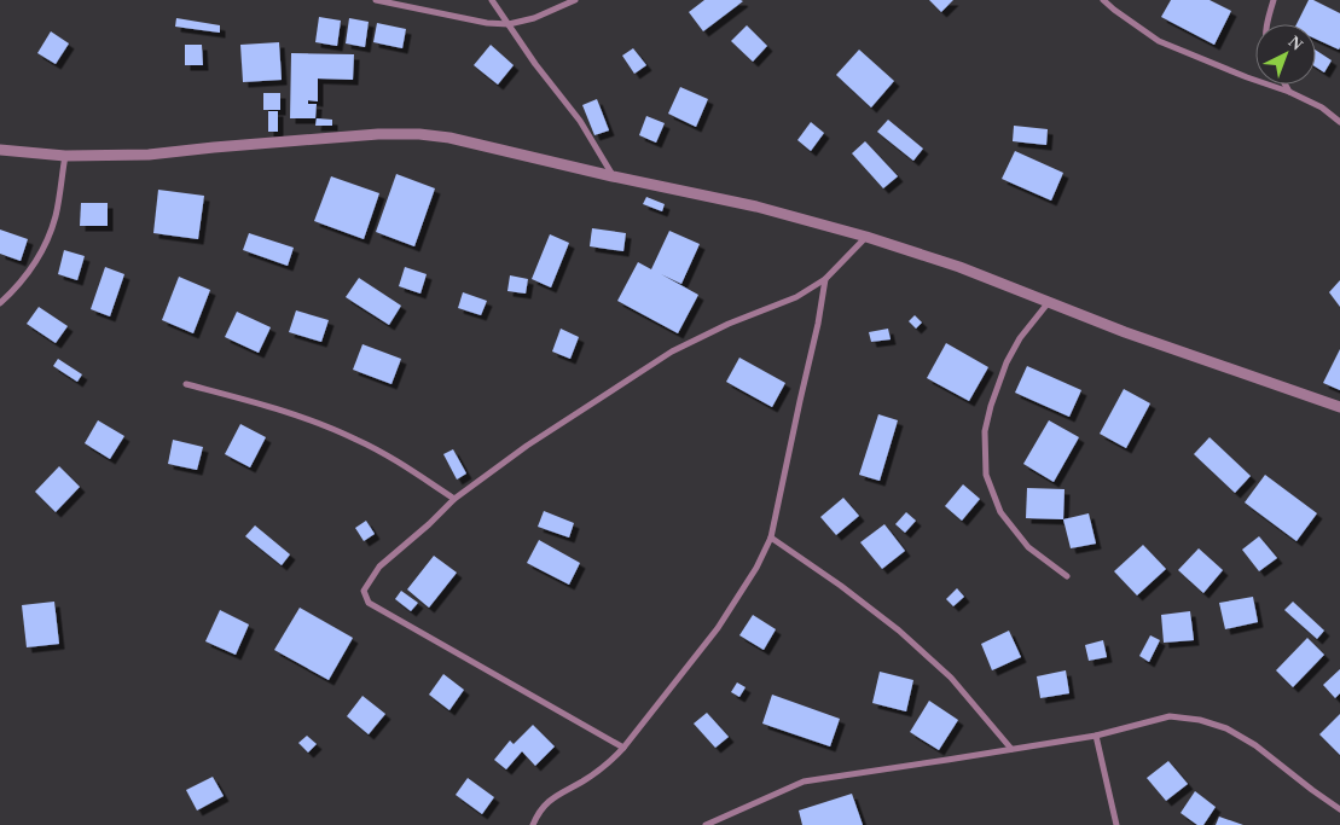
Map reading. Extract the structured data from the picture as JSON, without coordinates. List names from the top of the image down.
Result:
{
  "north": "top right"
}
